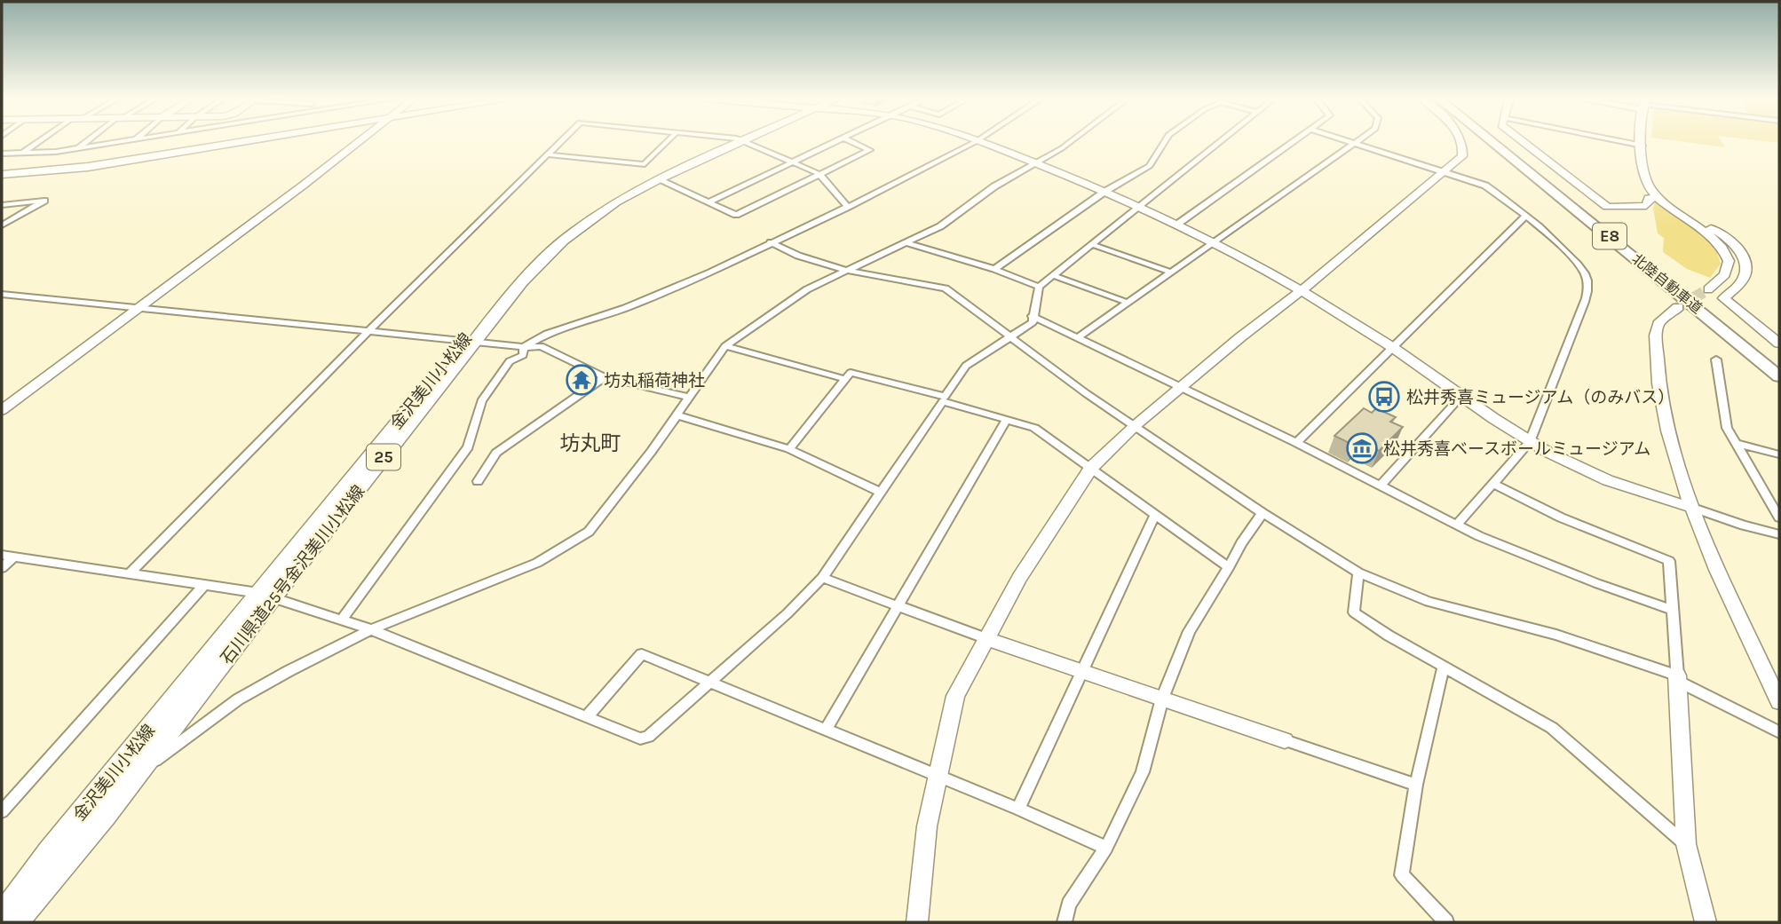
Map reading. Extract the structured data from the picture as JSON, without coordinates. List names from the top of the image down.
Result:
{
  "streets": {
    "highway": ["E8", "北陸自動車道"],
    "main road": ["金沢美川小松線", "25", "石川県道25号金沢美川小松線"]
  },
  "crossings": [
    ["金沢美川小松線", "石川県道25号金沢美川小松線"]
  ],
  "districts": ["坊丸町"],
  "places": {
    "temple": ["坊丸稲荷神社"],
    "bus stop": ["松井秀喜ミュージアム（のみバス）"],
    "museum": ["松井秀喜ベースボールミュージアム"]
  }
}
